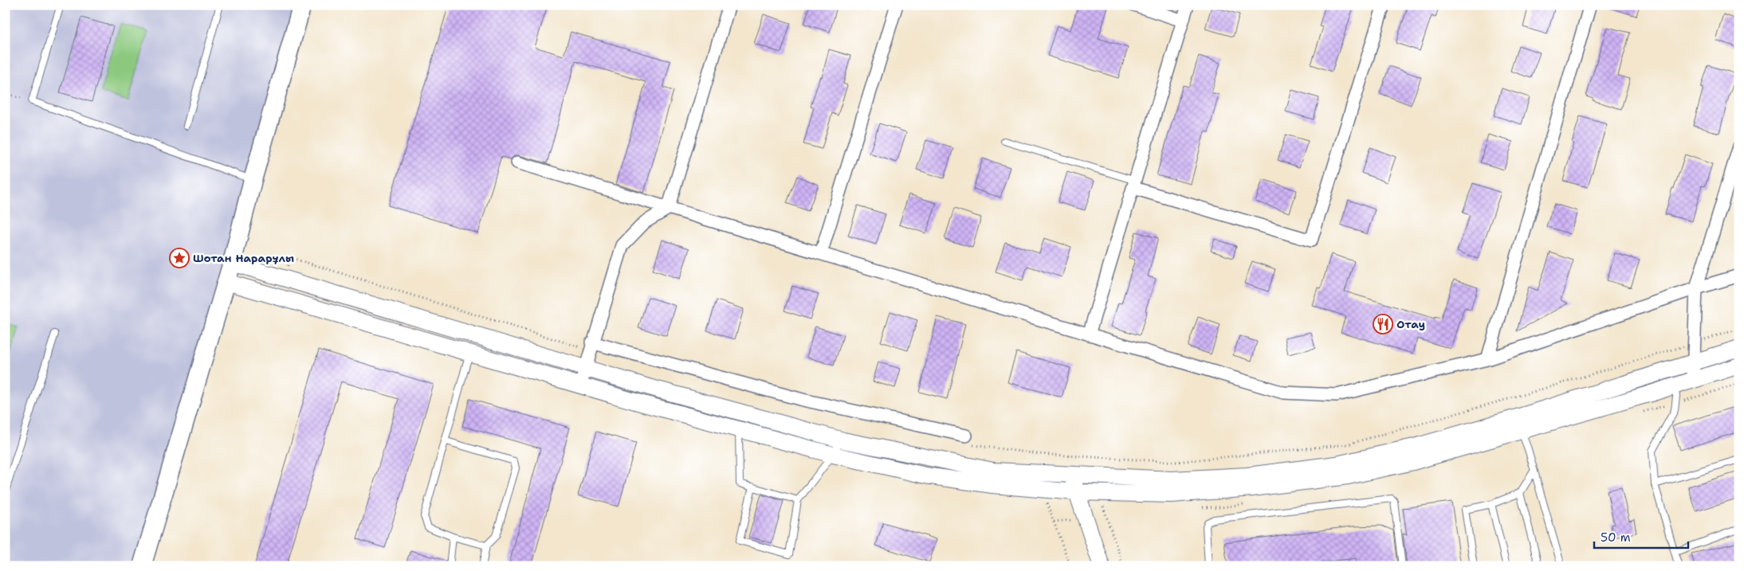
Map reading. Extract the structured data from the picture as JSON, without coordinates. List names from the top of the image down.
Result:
{
  "places": {
    "place": ["Шотан Нарарұлы"],
    "restaurant": ["Отау"]
  },
  "scale_bar": "50 m"
}
